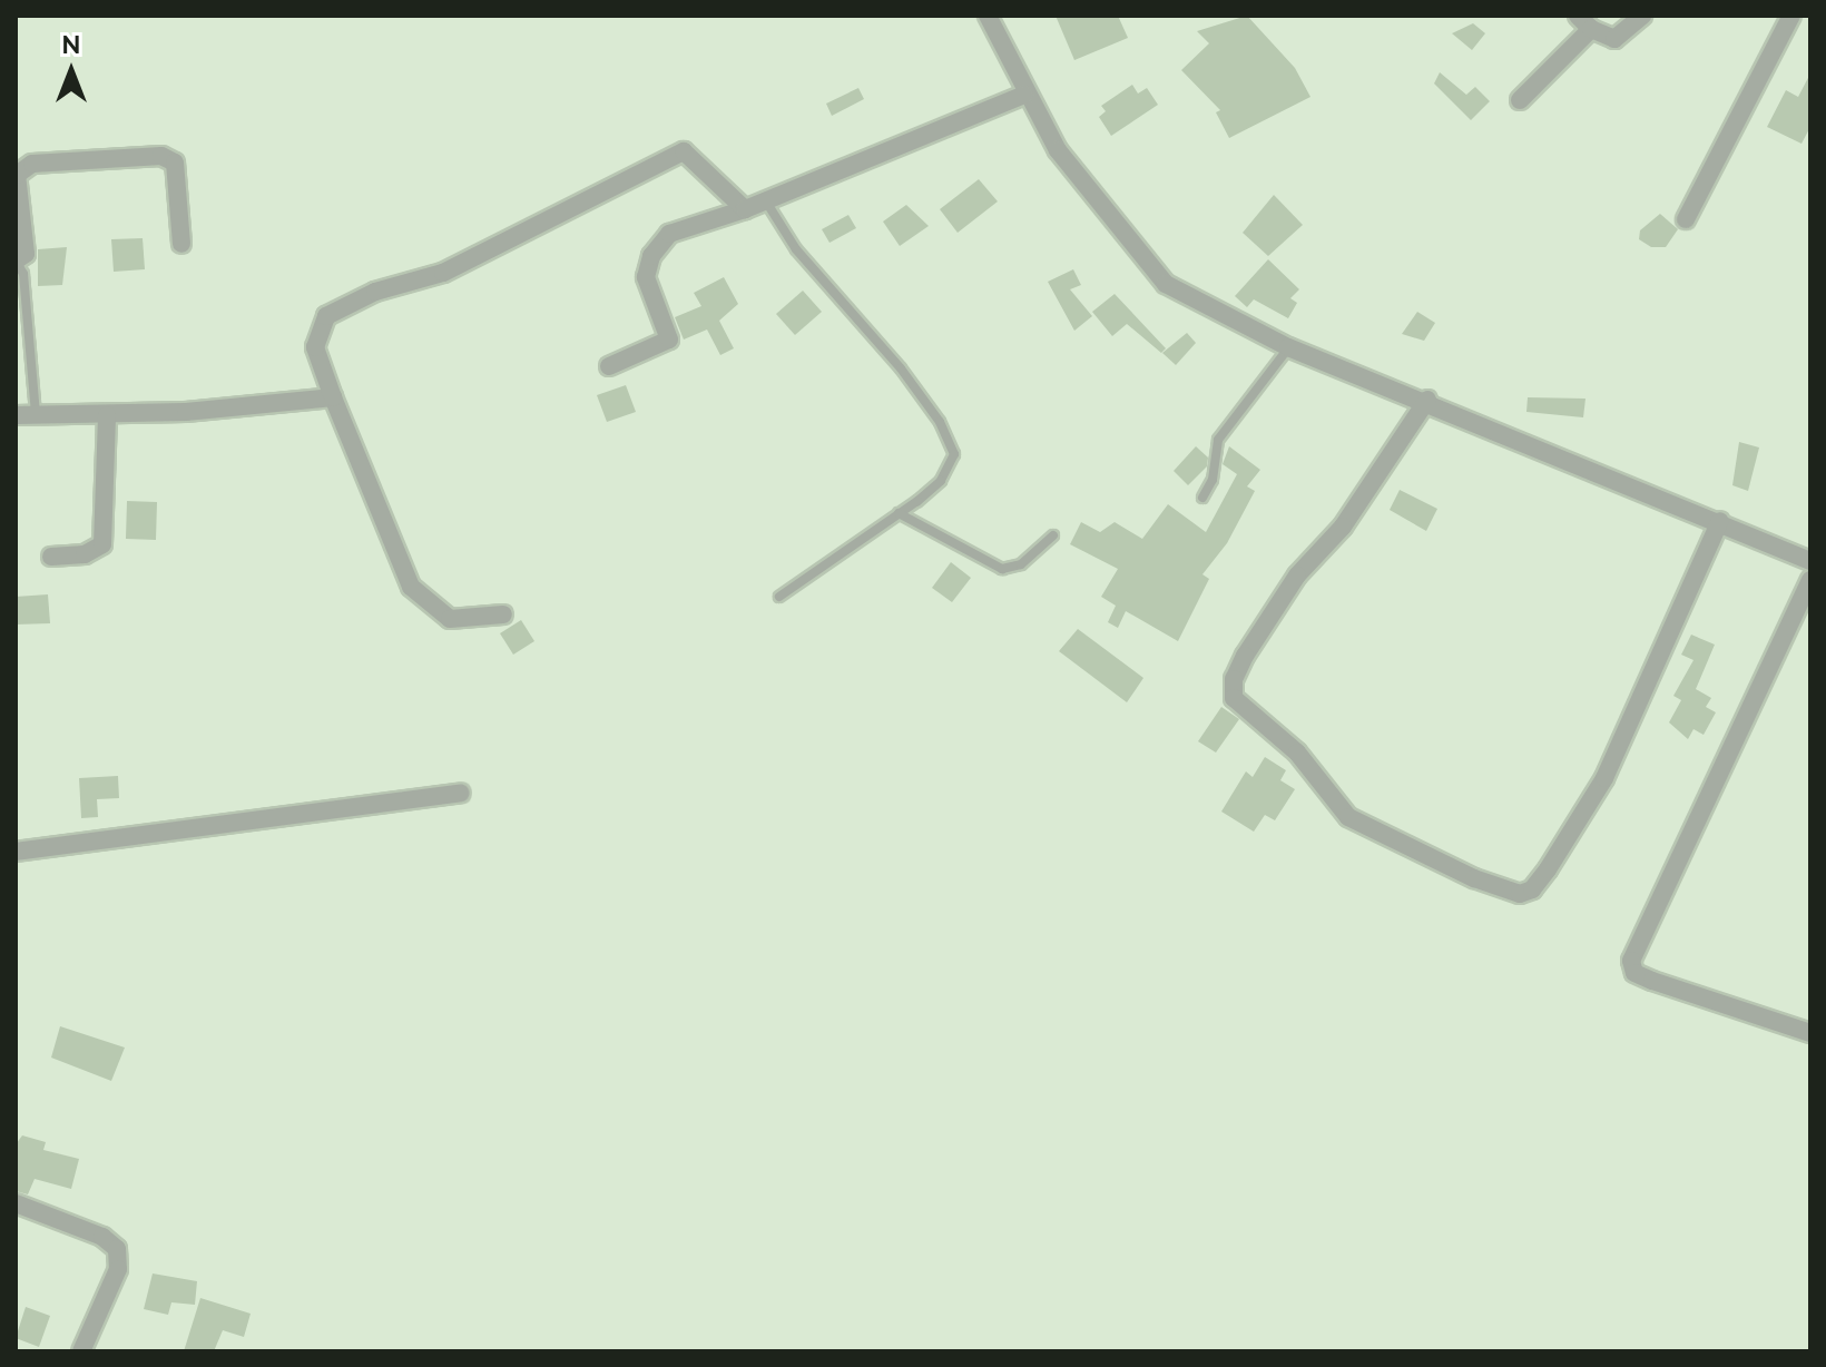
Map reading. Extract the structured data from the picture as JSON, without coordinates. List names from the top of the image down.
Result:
{
  "north": "top"
}
